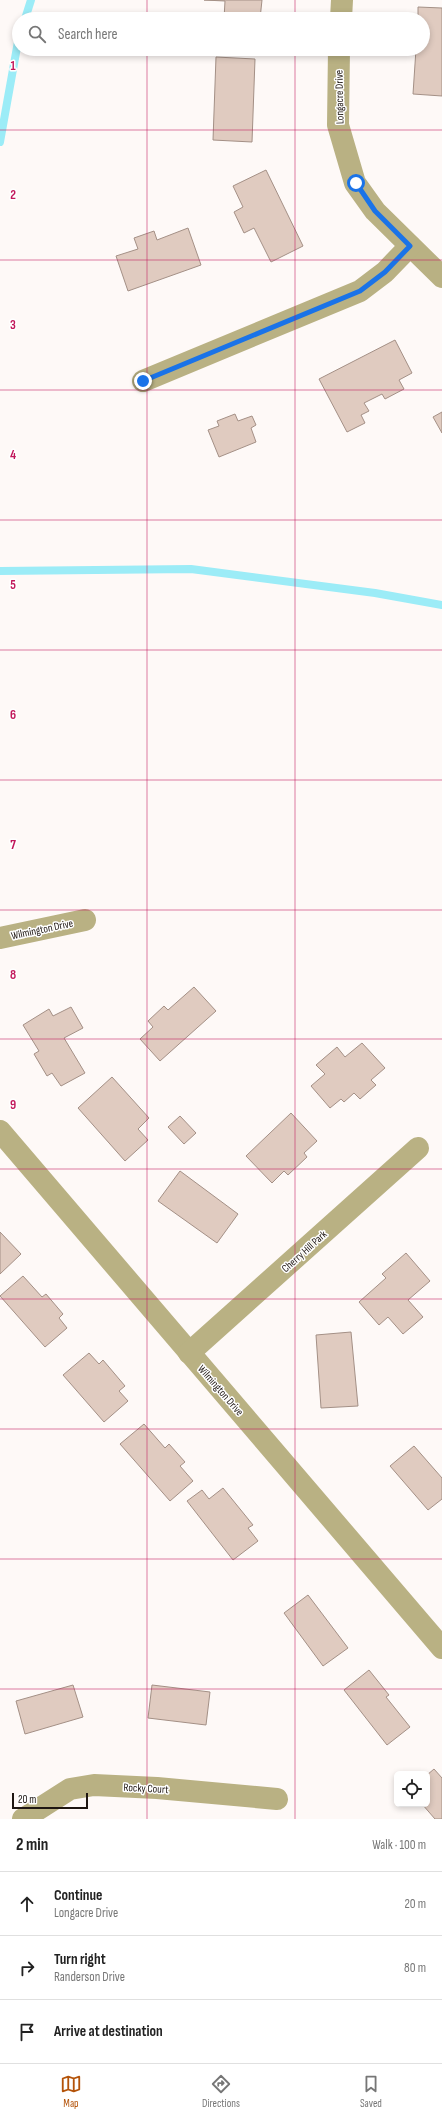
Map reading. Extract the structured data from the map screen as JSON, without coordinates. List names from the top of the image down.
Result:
{
  "streets": {
    "street": [
      "Longacre Drive",
      "Wilmington Drive",
      "Cherry Hill Park",
      "Rocky Court"
    ]
  },
  "crossings": [
    ["Wilmington Drive", "Cherry Hill Park"]
  ],
  "scale_bar": "20 m",
  "page": {
    "search": "Search here",
    "scale": "20 m",
    "heading": ["2 min", "Walk · 100 m"],
    "list": [
      ["Continue", "Longacre Drive", "20 m"],
      ["Turn right", "Randerson Drive", "80 m"],
      "Arrive at destination"
    ],
    "nav": ["Map", "Directions", "Saved"]
  },
  "grid": {
    "rows": [
      "1",
      "2",
      "3",
      "4",
      "5",
      "6",
      "7",
      "8",
      "9"
    ]
  }
}
